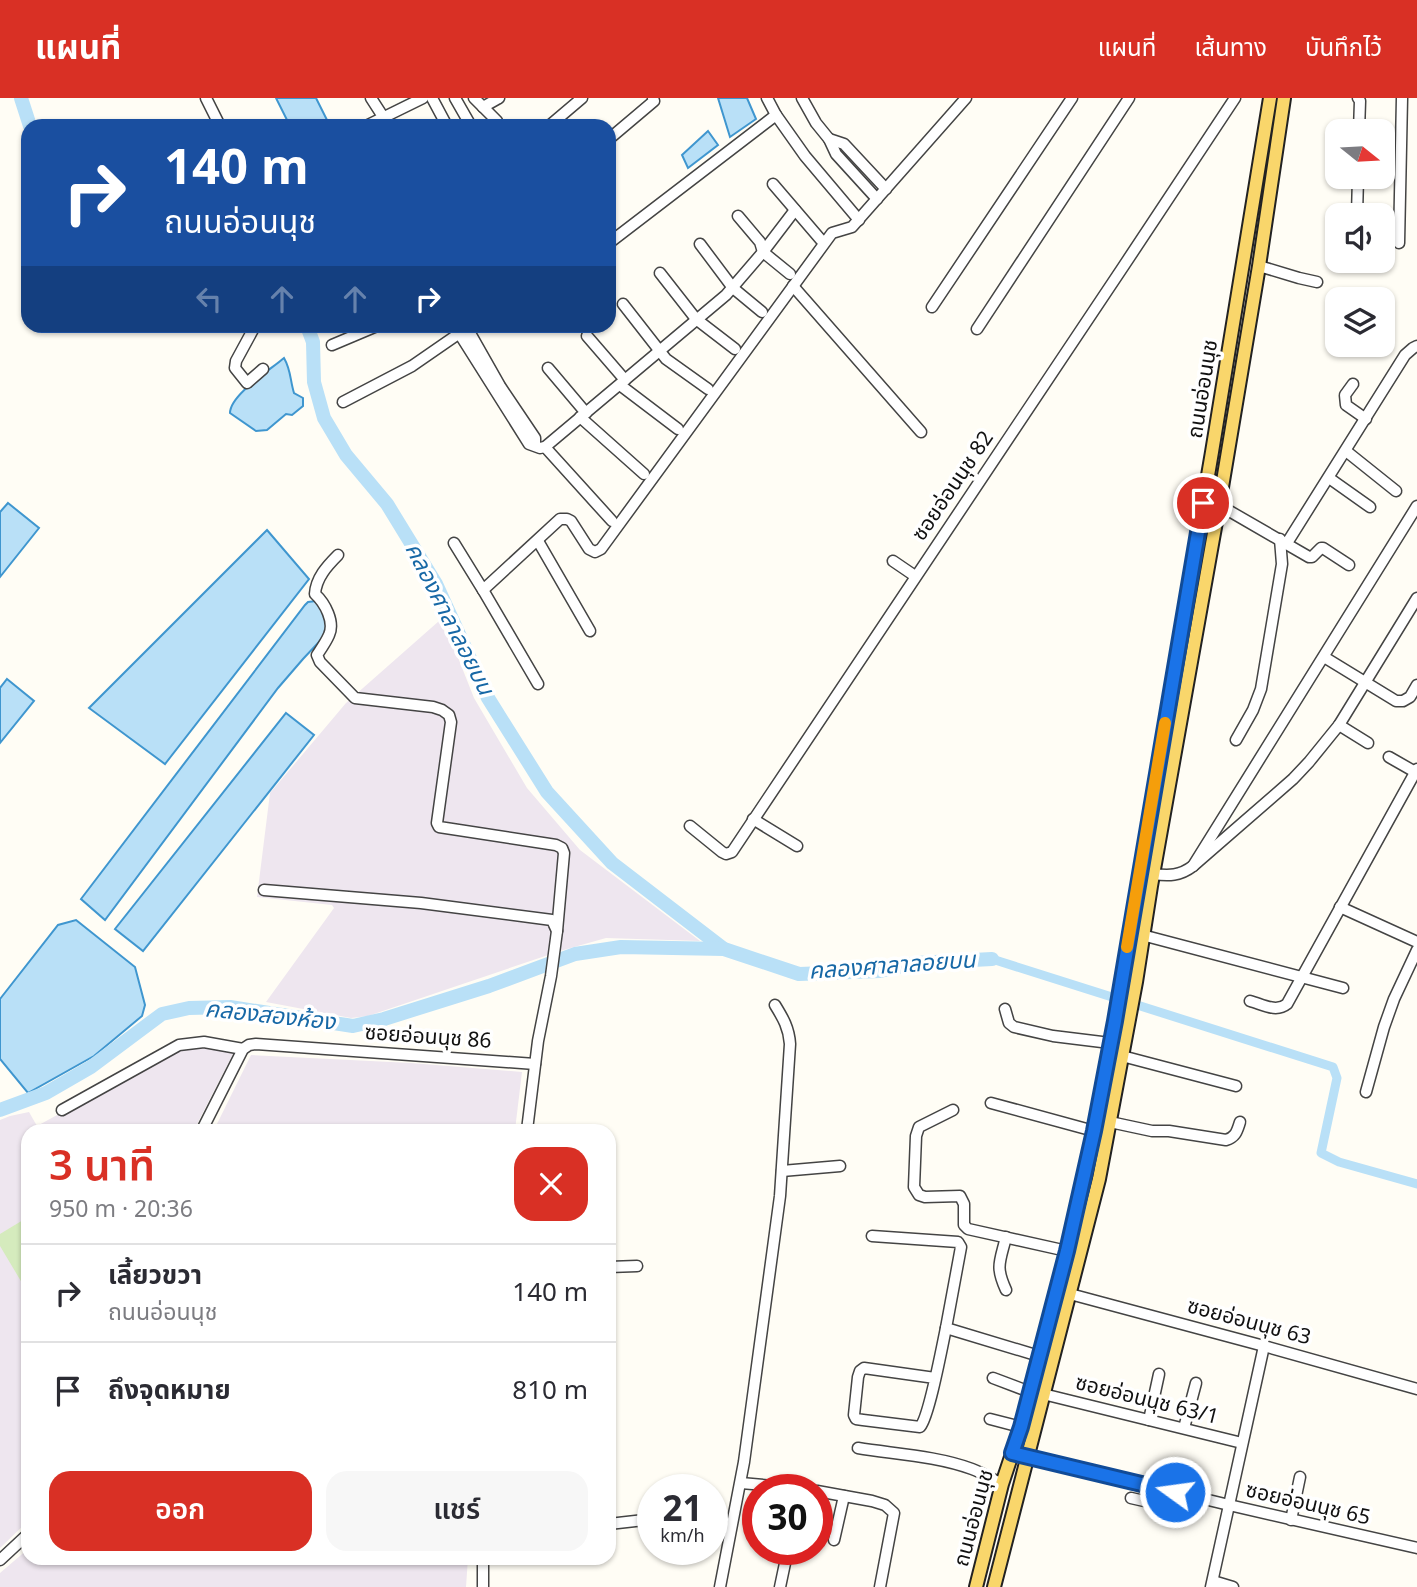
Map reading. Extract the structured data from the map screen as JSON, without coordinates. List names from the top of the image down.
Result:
{
  "streets": {
    "main road": ["ถนนอ่อนนุช"],
    "street": [
      "ซอยอ่อนนุช 82",
      "ซอยอ่อนนุช 86",
      "ซอยอ่อนนุช 63",
      "ซอยอ่อนนุช 63/1",
      "ซอยอ่อนนุช 65"
    ]
  },
  "crossings": [
    ["ถนนอ่อนนุช", "ซอยอ่อนนุช 63"],
    ["ถนนอ่อนนุช", "ซอยอ่อนนุช 63/1"],
    ["ถนนอ่อนนุช", "ซอยอ่อนนุช 65"]
  ],
  "water": ["คลองศาลาลอยบน", "คลองสองห้อง"],
  "north": "right",
  "page": {
    "header": "แผนที่",
    "nav": ["แผนที่", "เส้นทาง", "บันทึกไว้"],
    "turn": ["140 m", "ถนนอ่อนนุช"],
    "heading": ["3 นาที", "950 m · 20:36"],
    "list": [
      {
        "name": "เลี้ยวขวา",
        "note": "ถนนอ่อนนุช",
        "value": "140 m"
      },
      {
        "name": "ถึงจุดหมาย",
        "value": "810 m"
      }
    ],
    "buttons": ["ออก", "แชร์"],
    "speed": "21 km/h",
    "limit": "30"
  }
}
